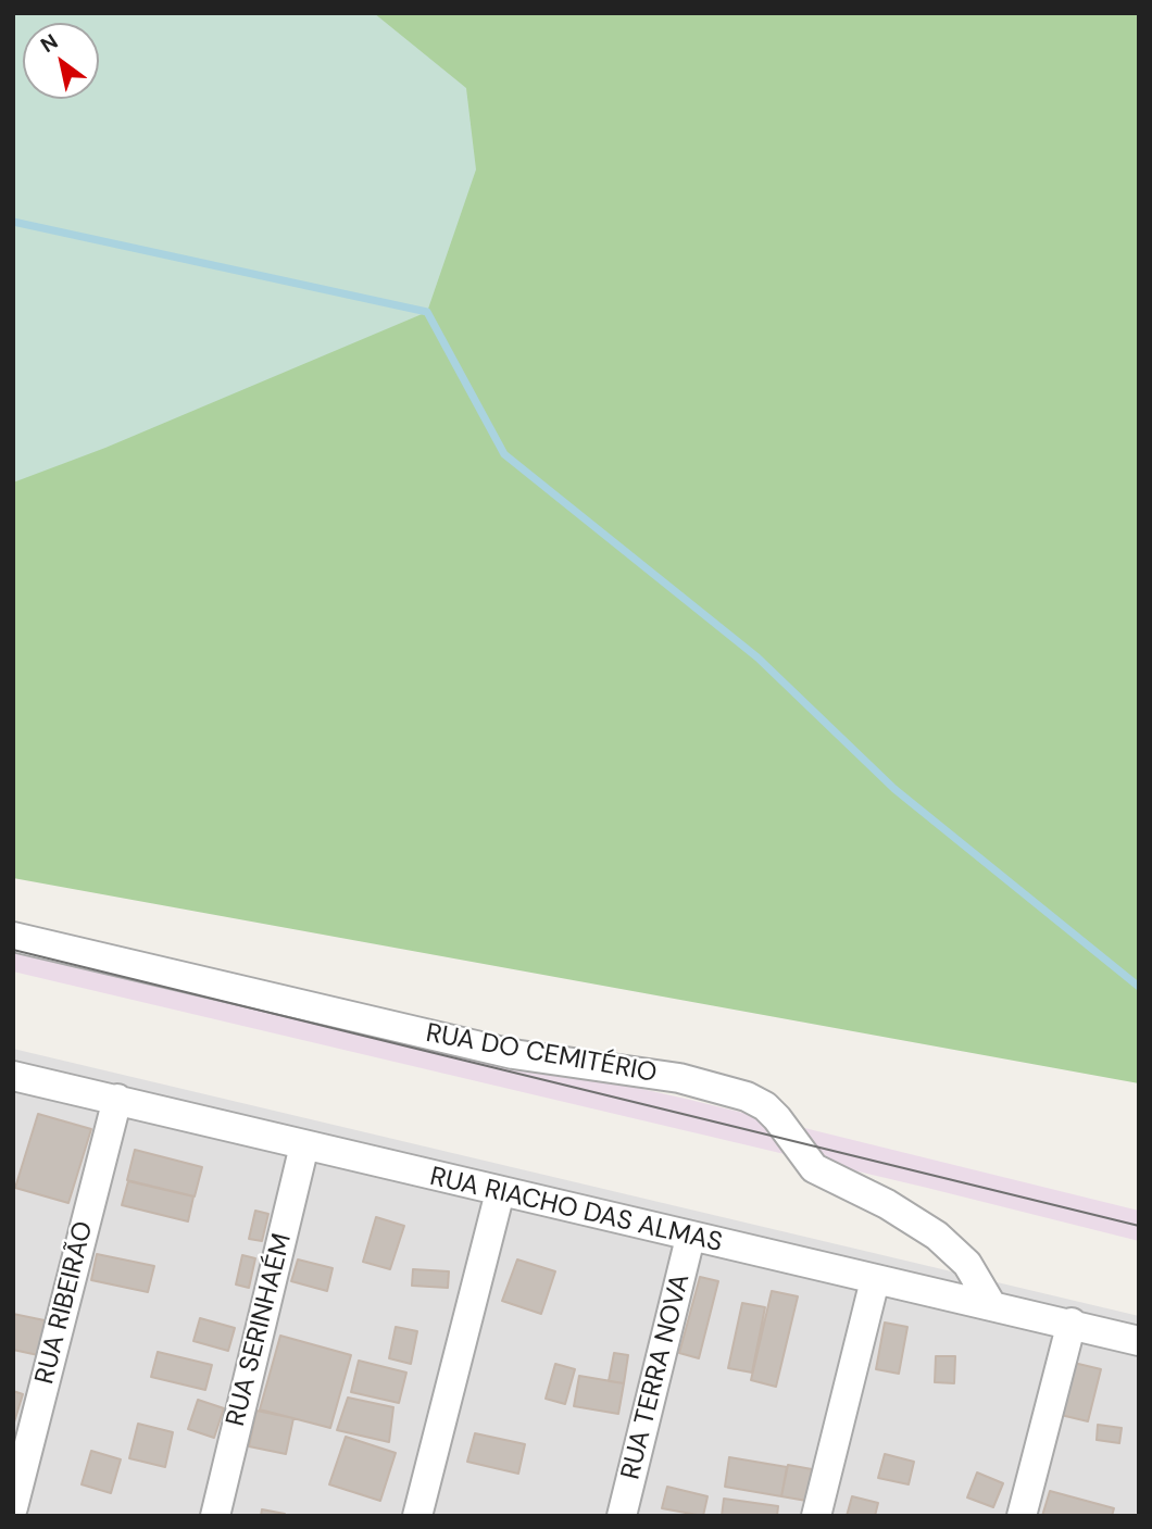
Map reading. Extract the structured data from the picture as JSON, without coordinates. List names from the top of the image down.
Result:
{
  "streets": {
    "street": [
      "RUA DO CEMITÉRIO",
      "RUA RIACHO DAS ALMAS",
      "RUA RIBEIRÃO",
      "RUA SERINHAÉM",
      "RUA TERRA NOVA"
    ]
  },
  "crossings": [
    ["RUA DO CEMITÉRIO", "RUA RIACHO DAS ALMAS"],
    ["RUA RIACHO DAS ALMAS", "RUA RIBEIRÃO"],
    ["RUA RIACHO DAS ALMAS", "RUA SERINHAÉM"],
    ["RUA RIACHO DAS ALMAS", "RUA TERRA NOVA"]
  ],
  "north": "top left"
}
